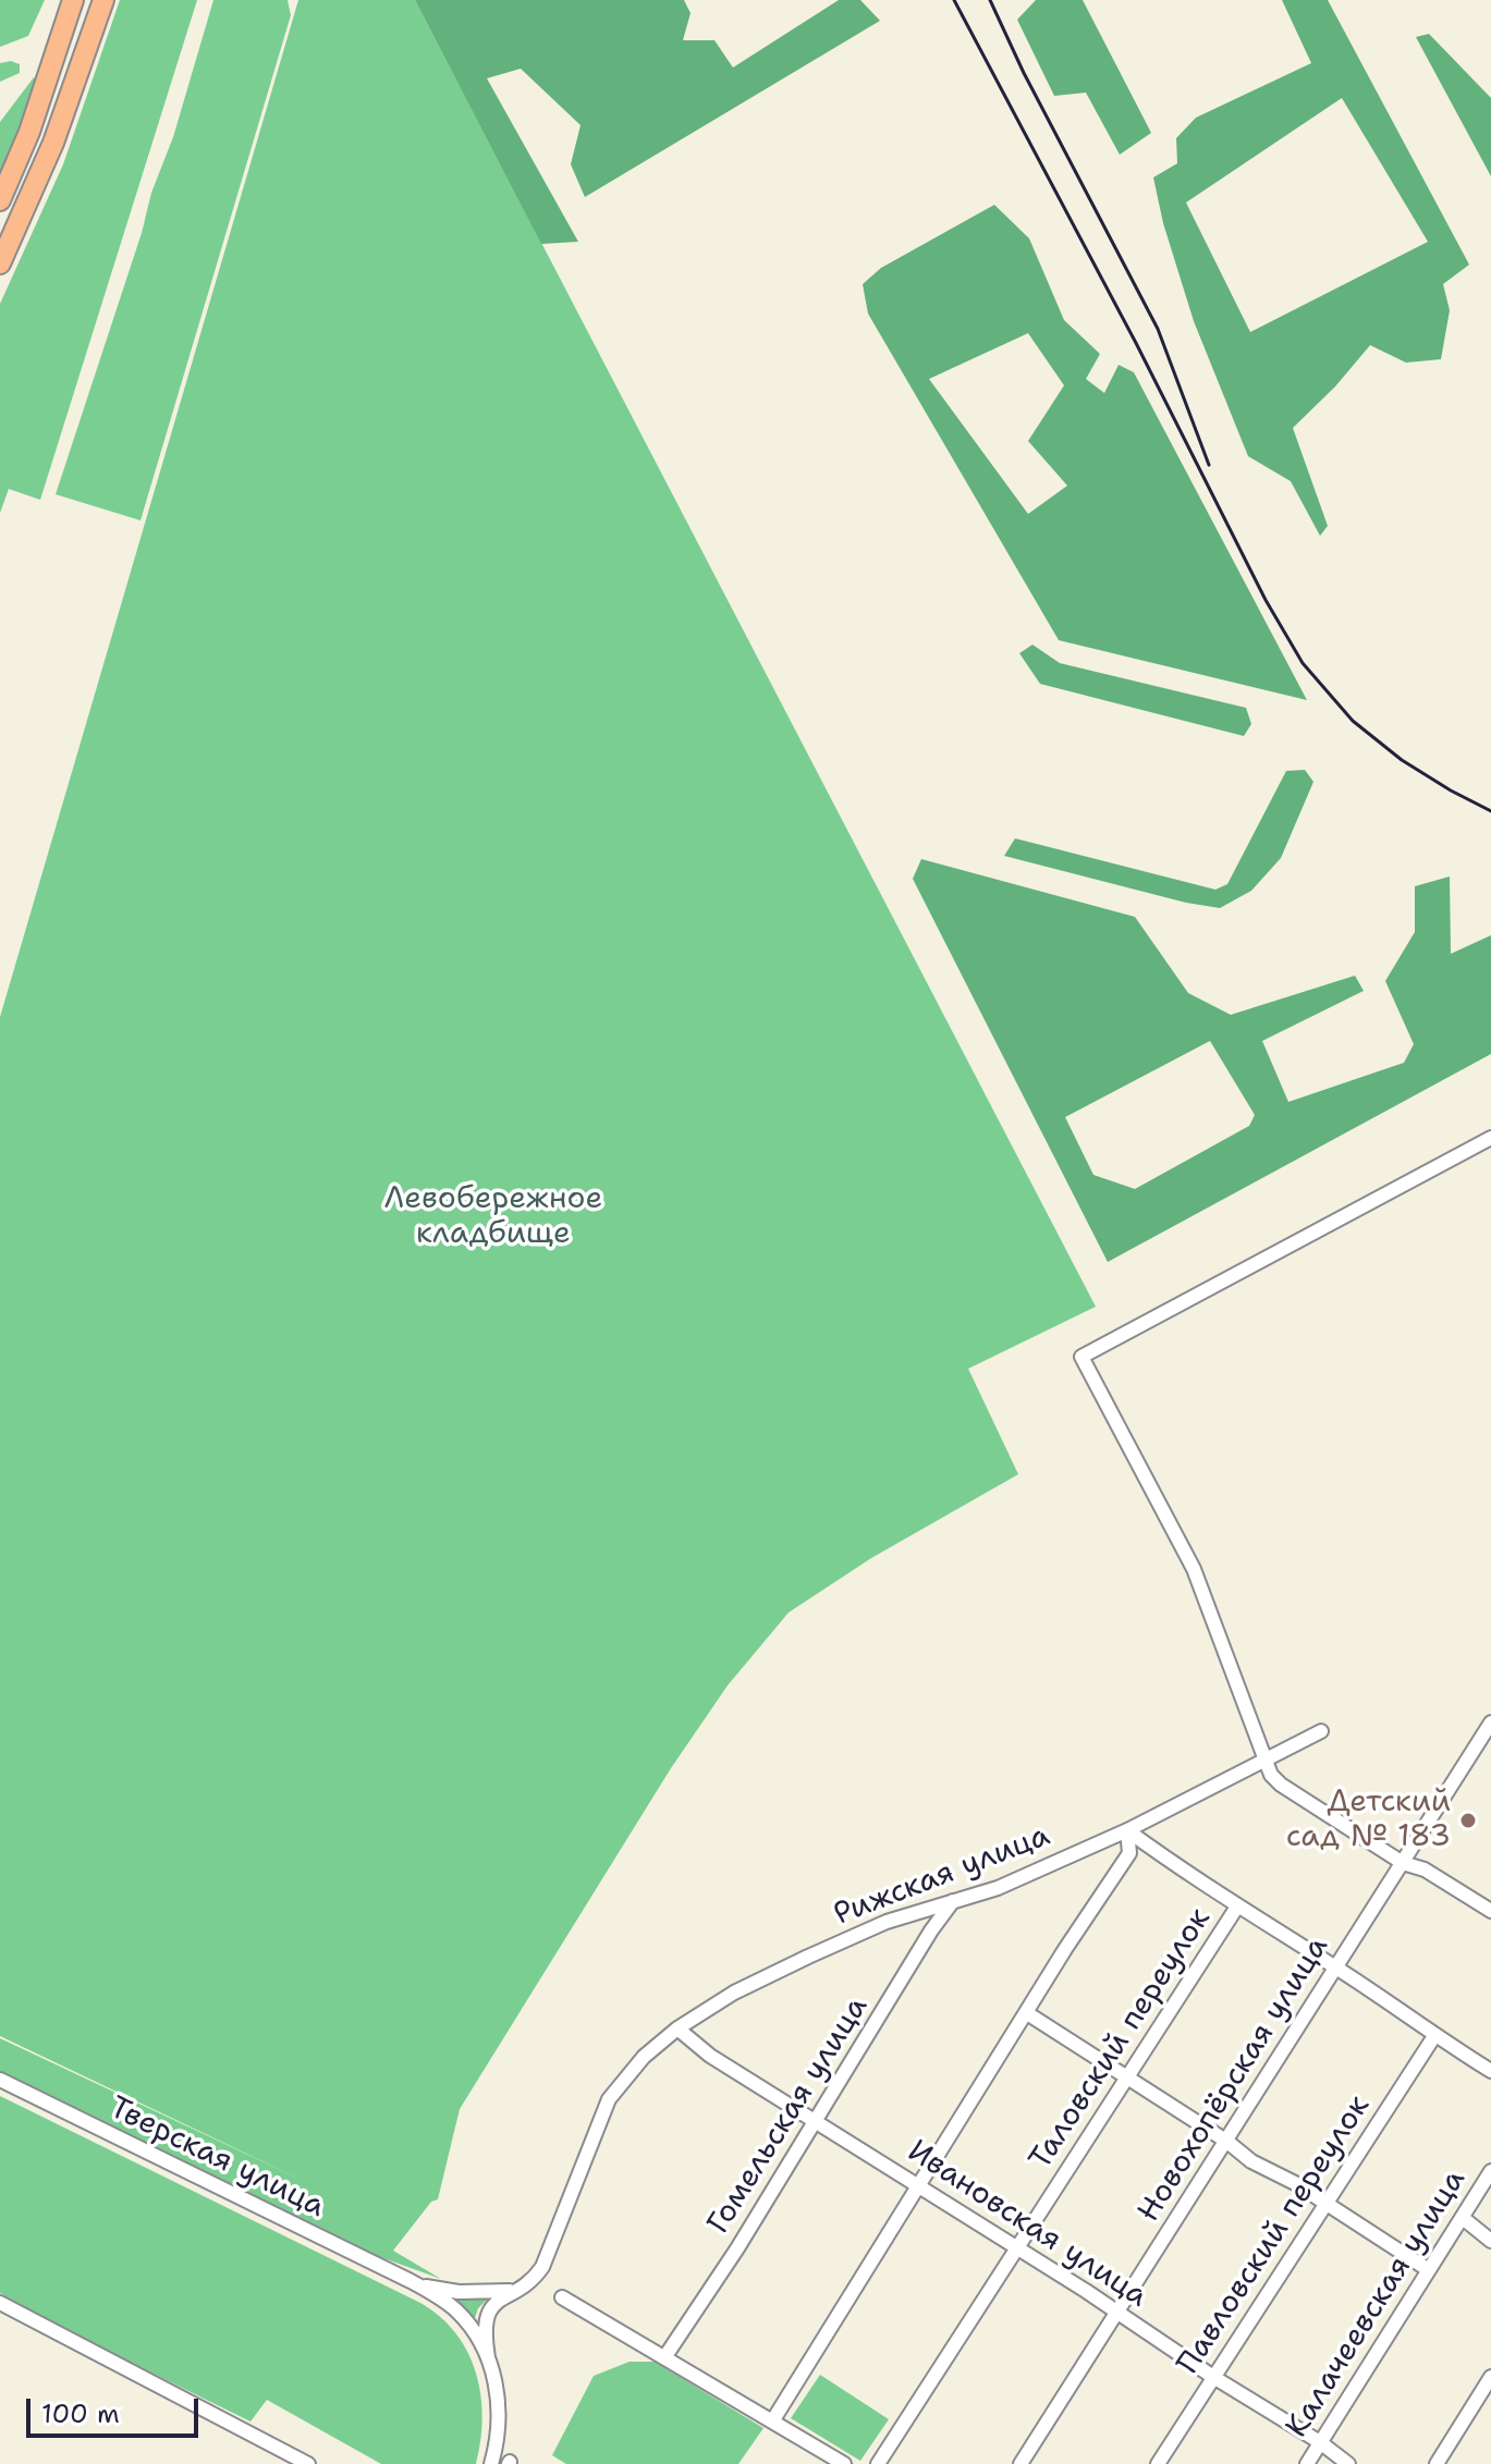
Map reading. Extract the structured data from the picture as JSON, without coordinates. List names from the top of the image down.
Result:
{
  "streets": {
    "street": [
      "Рижская улица",
      "Таловский переулок",
      "Новохопёрская улица",
      "Гомельская улица",
      "Тверская улица",
      "Ивановская улица",
      "Павловский переулок",
      "Калачеевская улица"
    ]
  },
  "crossings": [
    ["Рижская улица", "Гомельская улица"],
    ["Рижская улица", "Ивановская улица"],
    ["Таловский переулок", "Ивановская улица"],
    ["Новохопёрская улица", "Ивановская улица"],
    ["Гомельская улица", "Ивановская улица"],
    ["Ивановская улица", "Павловский переулок"],
    ["Ивановская улица", "Калачеевская улица"]
  ],
  "parks": ["Левобережное кладбище"],
  "places": ["Детский сад № 183"],
  "scale_bar": "100 m"
}
